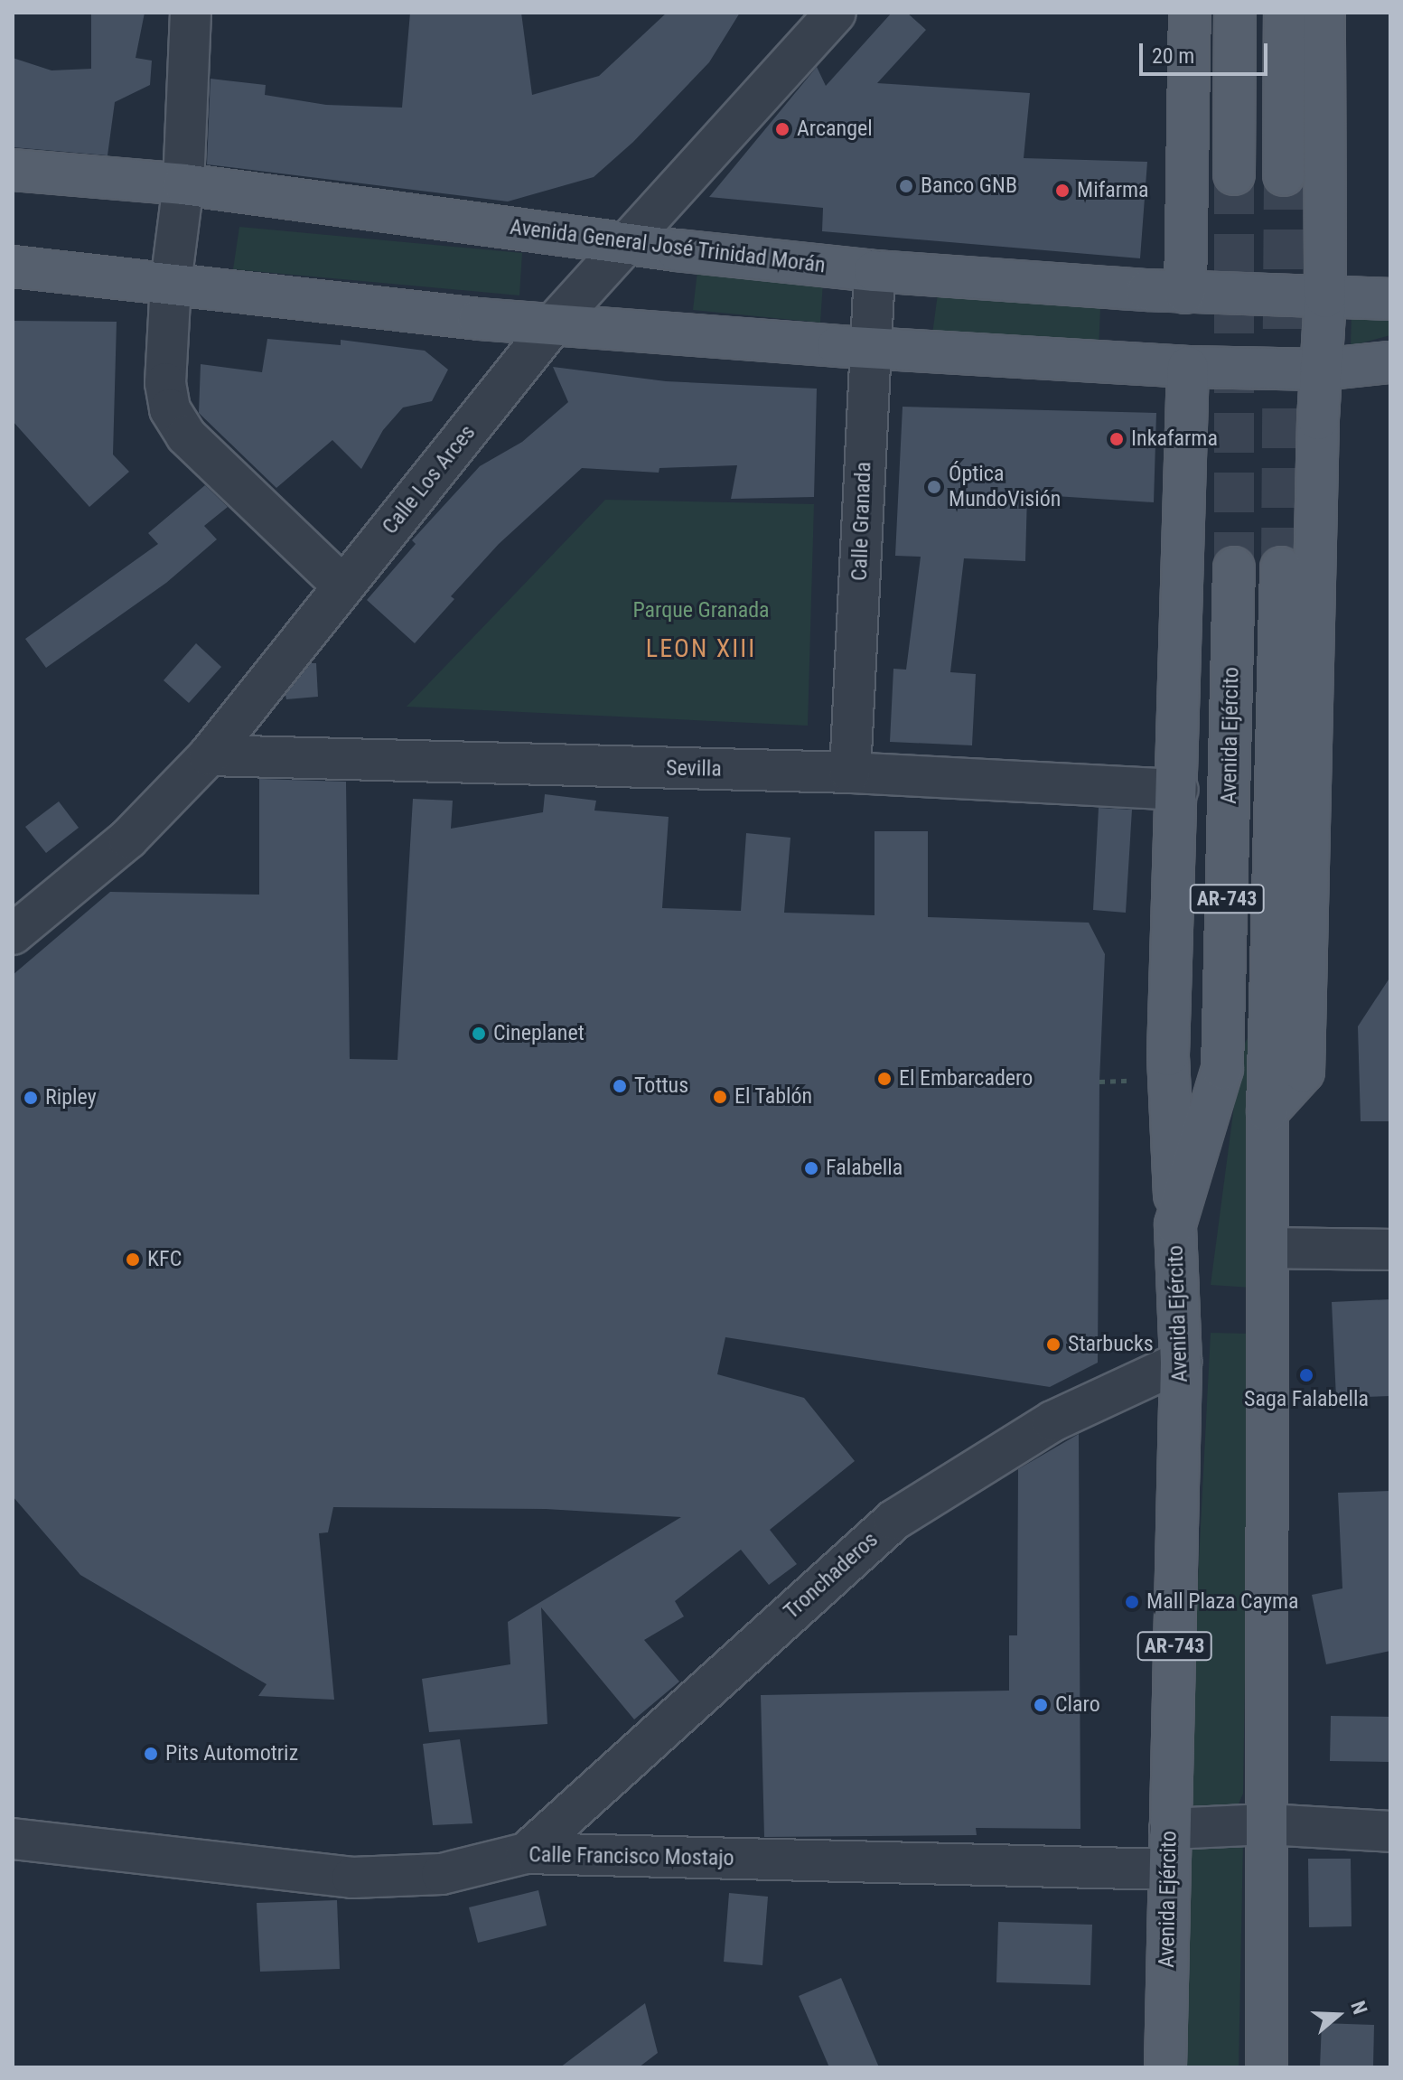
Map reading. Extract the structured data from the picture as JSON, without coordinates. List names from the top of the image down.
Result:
{
  "streets": {
    "main road": ["Avenida General José Trinidad Morán", "Avenida Ejército", "AR-743"],
    "street": [
      "Calle Los Arces",
      "Calle Granada",
      "Sevilla",
      "Tronchaderos",
      "Calle Francisco Mostajo"
    ]
  },
  "crossings": [
    ["Avenida General José Trinidad Morán", "Calle Los Arces"],
    ["Avenida General José Trinidad Morán", "Calle Granada"],
    ["Calle Los Arces", "Sevilla"],
    ["Calle Granada", "Sevilla"],
    ["Avenida Ejército", "Tronchaderos"],
    ["Avenida Ejército", "Calle Francisco Mostajo"],
    ["Tronchaderos", "Calle Francisco Mostajo"]
  ],
  "districts": ["LEON XIII"],
  "parks": ["Parque Granada"],
  "places": [
    "Arcangel",
    "Banco GNB",
    "Mifarma",
    "Inkafarma",
    "Óptica MundoVisión",
    "Cineplanet",
    "El Embarcadero",
    "Tottus",
    "El Tablón",
    "Ripley",
    "Falabella",
    "KFC",
    "Starbucks",
    "Saga Falabella",
    "Mall Plaza Cayma",
    "Claro",
    "Pits Automotriz"
  ],
  "scale_bar": "20 m",
  "north": "right"
}
